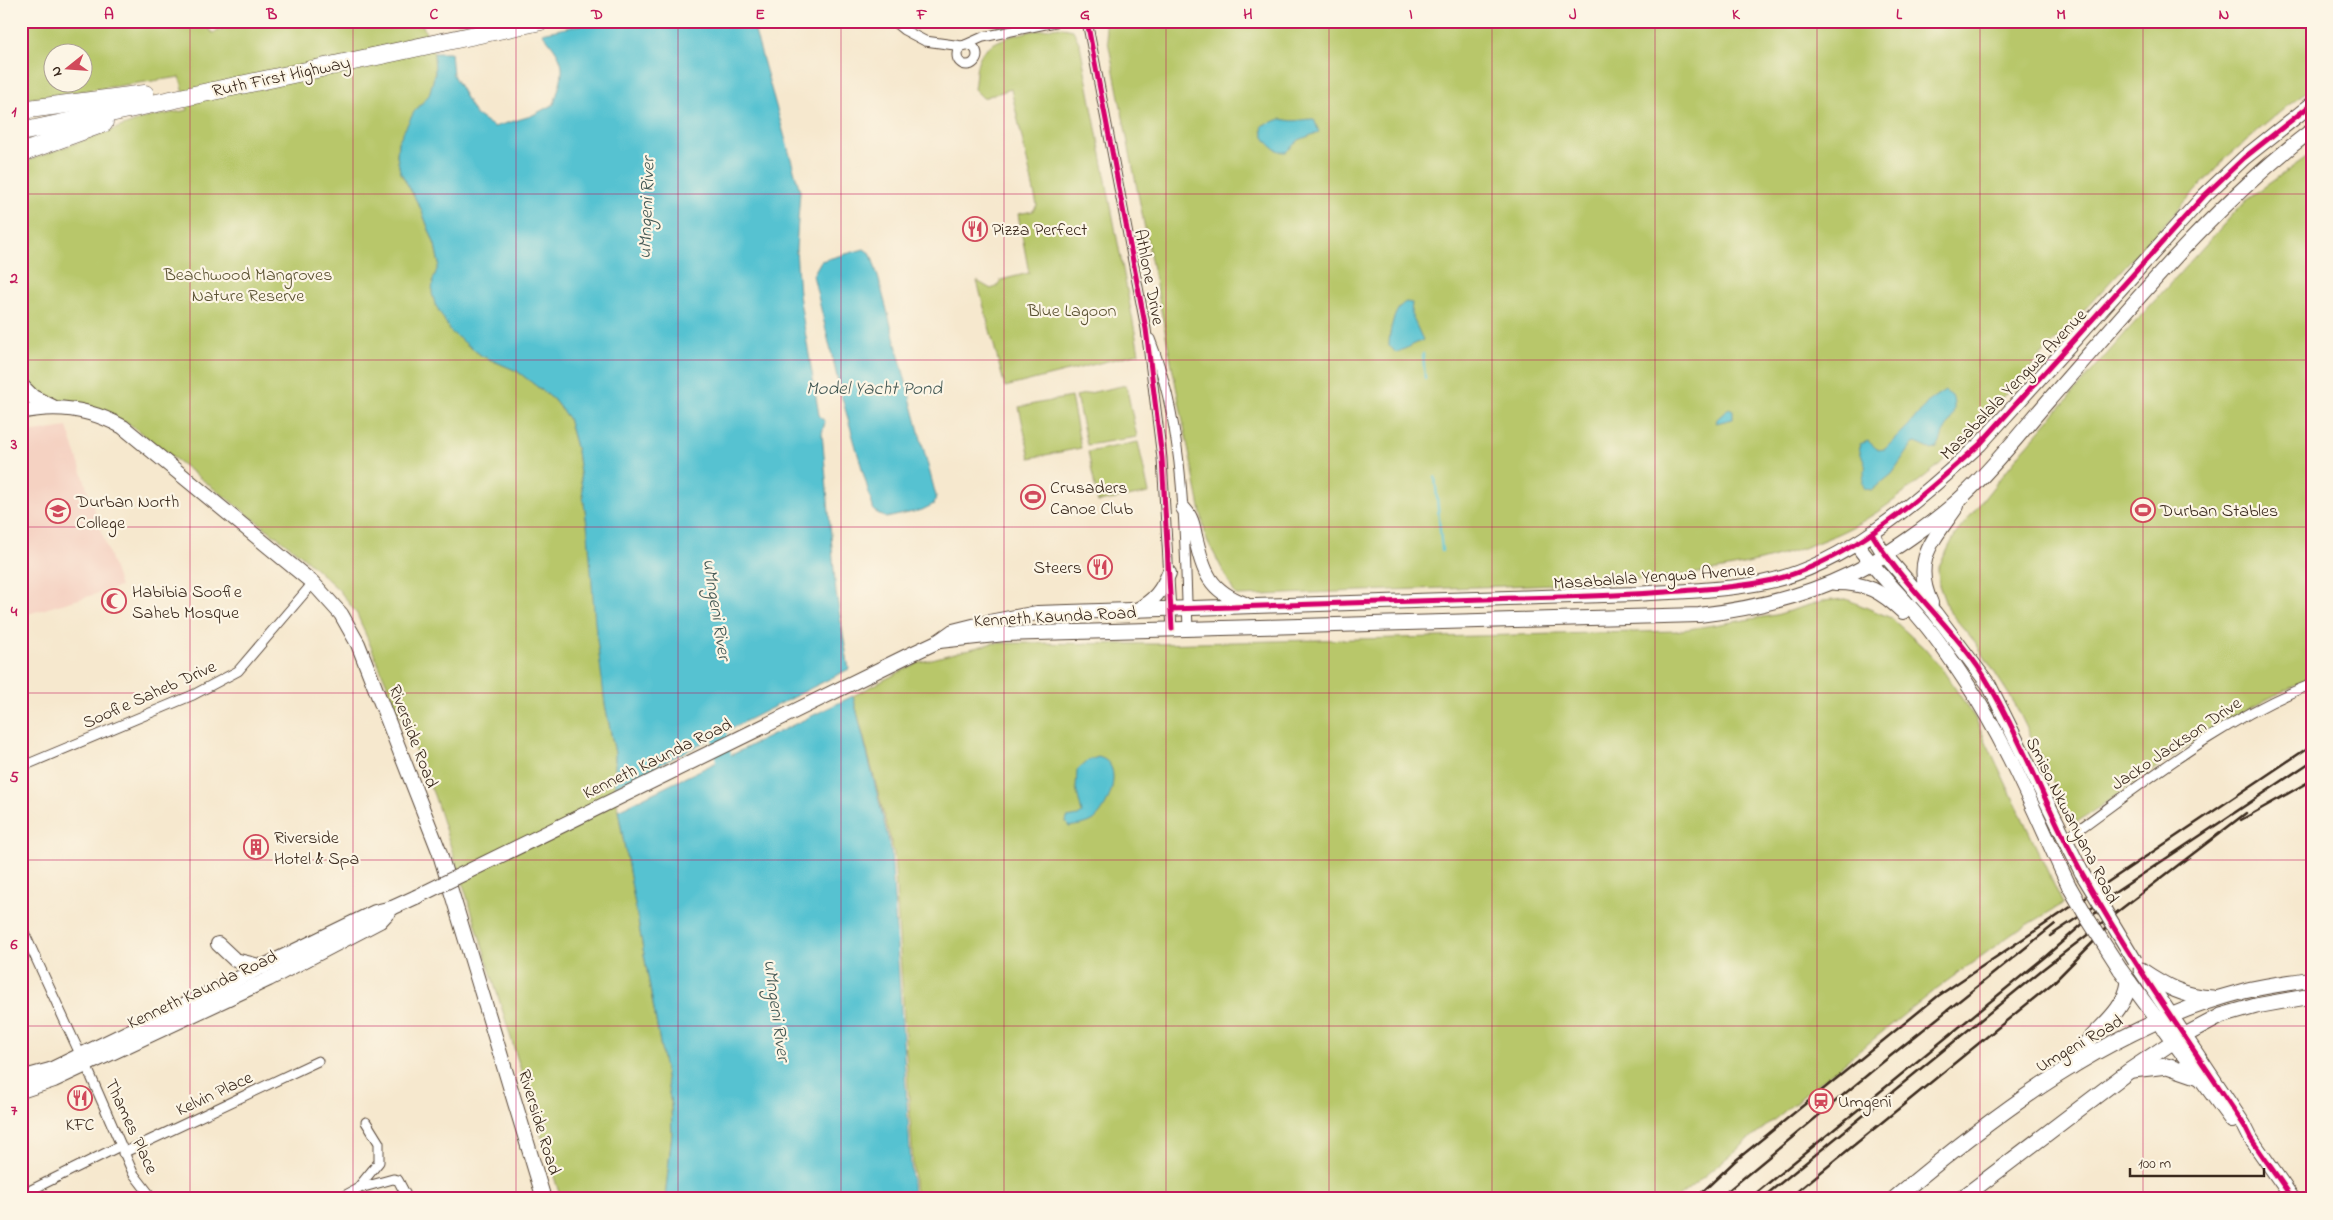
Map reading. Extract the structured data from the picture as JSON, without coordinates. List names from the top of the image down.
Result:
{
  "streets": {
    "highway": ["Ruth First Highway"],
    "main road": [
      "Masabalala Yengwa Avenue",
      "Kenneth Kaunda Road",
      "Riverside Road",
      "Smiso Nkwanyana Road",
      "Umgeni Road"
    ],
    "street": [
      "Athlone Drive",
      "Soofie Saheb Drive",
      "Jacko Jackson Drive",
      "Kelvin Place",
      "Thames Place"
    ]
  },
  "crossings": [
    ["Athlone Drive", "Masabalala Yengwa Avenue"],
    ["Athlone Drive", "Kenneth Kaunda Road"],
    ["Masabalala Yengwa Avenue", "Kenneth Kaunda Road"],
    ["Masabalala Yengwa Avenue", "Smiso Nkwanyana Road"],
    ["Kenneth Kaunda Road", "Thames Place"],
    ["Soofie Saheb Drive", "Riverside Road"],
    ["Jacko Jackson Drive", "Smiso Nkwanyana Road"],
    ["Smiso Nkwanyana Road", "Umgeni Road"],
    ["Kelvin Place", "Thames Place"]
  ],
  "water": ["uMngeni River", "Model Yacht Pond"],
  "parks": ["Beachwood Mangroves Nature Reserve", "Blue Lagoon"],
  "places": {
    "restaurant": ["Pizza Perfect", "Steers", "KFC"],
    "sports": ["Crusaders Canoe Club", "Durban Stables"],
    "school or university": ["Durban North College"],
    "mosque": ["Habibia Soofie Saheb Mosque"],
    "building": ["Riverside Hotel & Spa"],
    "station": ["Umgeni"]
  },
  "scale_bar": "100 m",
  "north": "left",
  "grid": {
    "columns": [
      "A",
      "B",
      "C",
      "D",
      "E",
      "F",
      "G",
      "H",
      "I",
      "J",
      "K",
      "L",
      "M",
      "N"
    ],
    "rows": [
      "1",
      "2",
      "3",
      "4",
      "5",
      "6",
      "7"
    ]
  }
}
